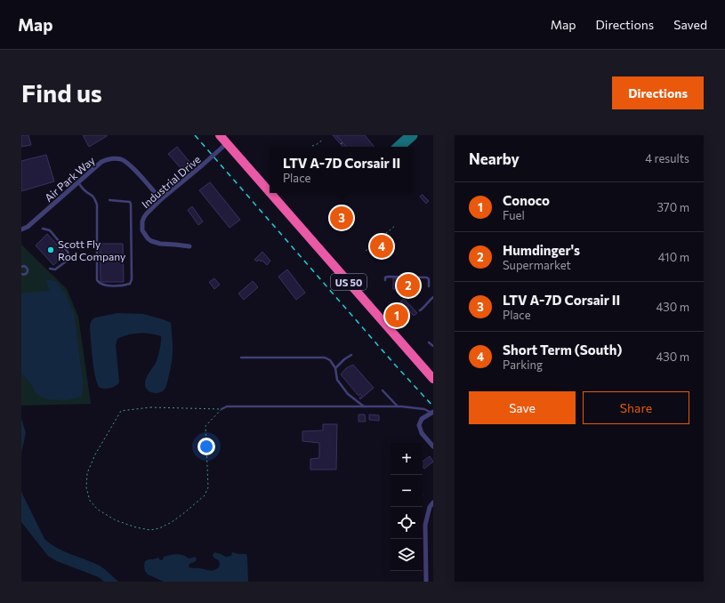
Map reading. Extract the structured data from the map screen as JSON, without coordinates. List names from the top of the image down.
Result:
{
  "streets": {
    "highway": ["US 50"],
    "street": ["Air Park Way", "Industrial Drive"]
  },
  "crossings": [
    ["Air Park Way", "Industrial Drive"],
    ["Industrial Drive", "US 50"]
  ],
  "places": ["Scott Fly Rod Company"],
  "page": {
    "header": "Map",
    "nav": ["Map", "Directions", "Saved"],
    "buttons": [
      "Directions",
      ["Save", "Share"]
    ],
    "title": "Find us",
    "heading": ["Nearby", "4 results"],
    "popup": ["LTV A-7D Corsair II", "Place"],
    "list": [
      {
        "mark": "1",
        "name": "Conoco",
        "note": "Fuel",
        "value": "370 m"
      },
      {
        "mark": "2",
        "name": "Humdinger's",
        "note": "Supermarket",
        "value": "410 m"
      },
      {
        "mark": "3",
        "name": "LTV A-7D Corsair II",
        "note": "Place",
        "value": "430 m"
      },
      {
        "mark": "4",
        "name": "Short Term (South)",
        "note": "Parking",
        "value": "430 m"
      }
    ],
    "pins": [
      "3",
      "4",
      "2",
      "1"
    ],
    "map_buttons": ["+", "−"]
  }
}
